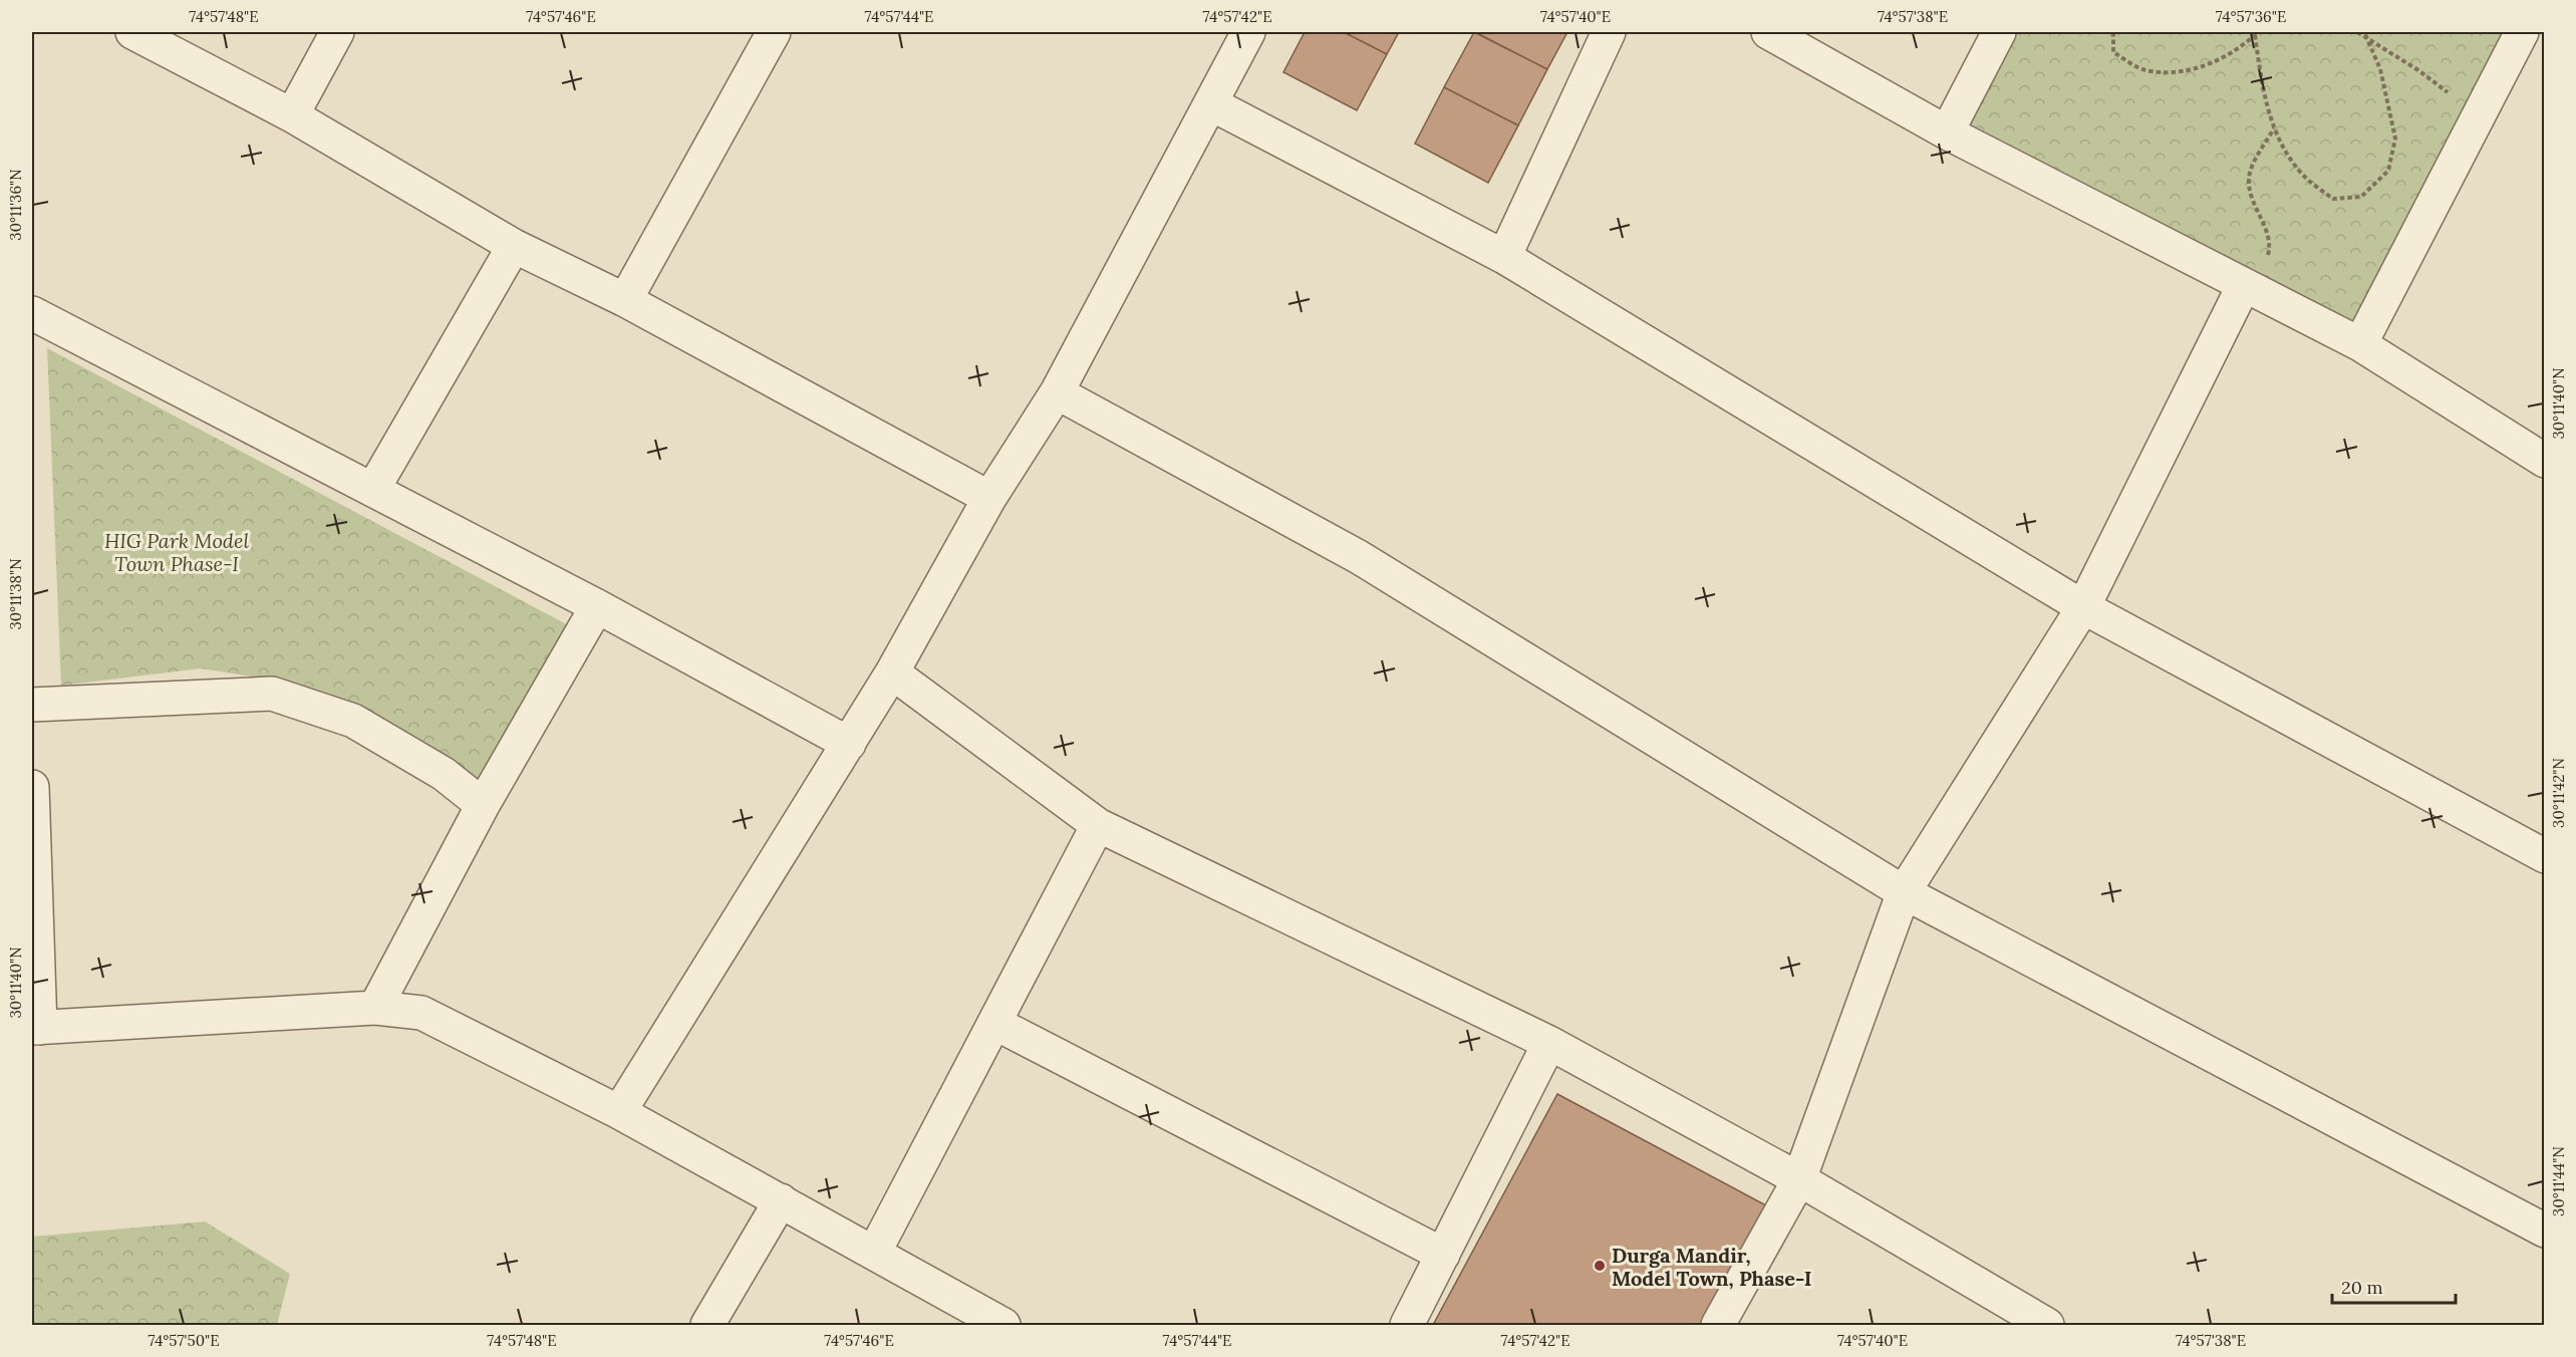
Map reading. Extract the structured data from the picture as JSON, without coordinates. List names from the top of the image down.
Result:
{
  "parks": ["HIG Park Model Town Phase-I"],
  "places": ["Durga Mandir, Model Town, Phase-I"],
  "scale_bar": "20 m",
  "coordinates": [
    "74°57'48\"E",
    "74°57'46\"E",
    "74°57'44\"E",
    "74°57'42\"E",
    "74°57'40\"E",
    "74°57'38\"E",
    "74°57'36\"E",
    "30°11'36\"N",
    "30°11'40\"N",
    "30°11'38\"N",
    "30°11'42\"N",
    "30°11'44\"N",
    "74°57'50\"E"
  ]
}
